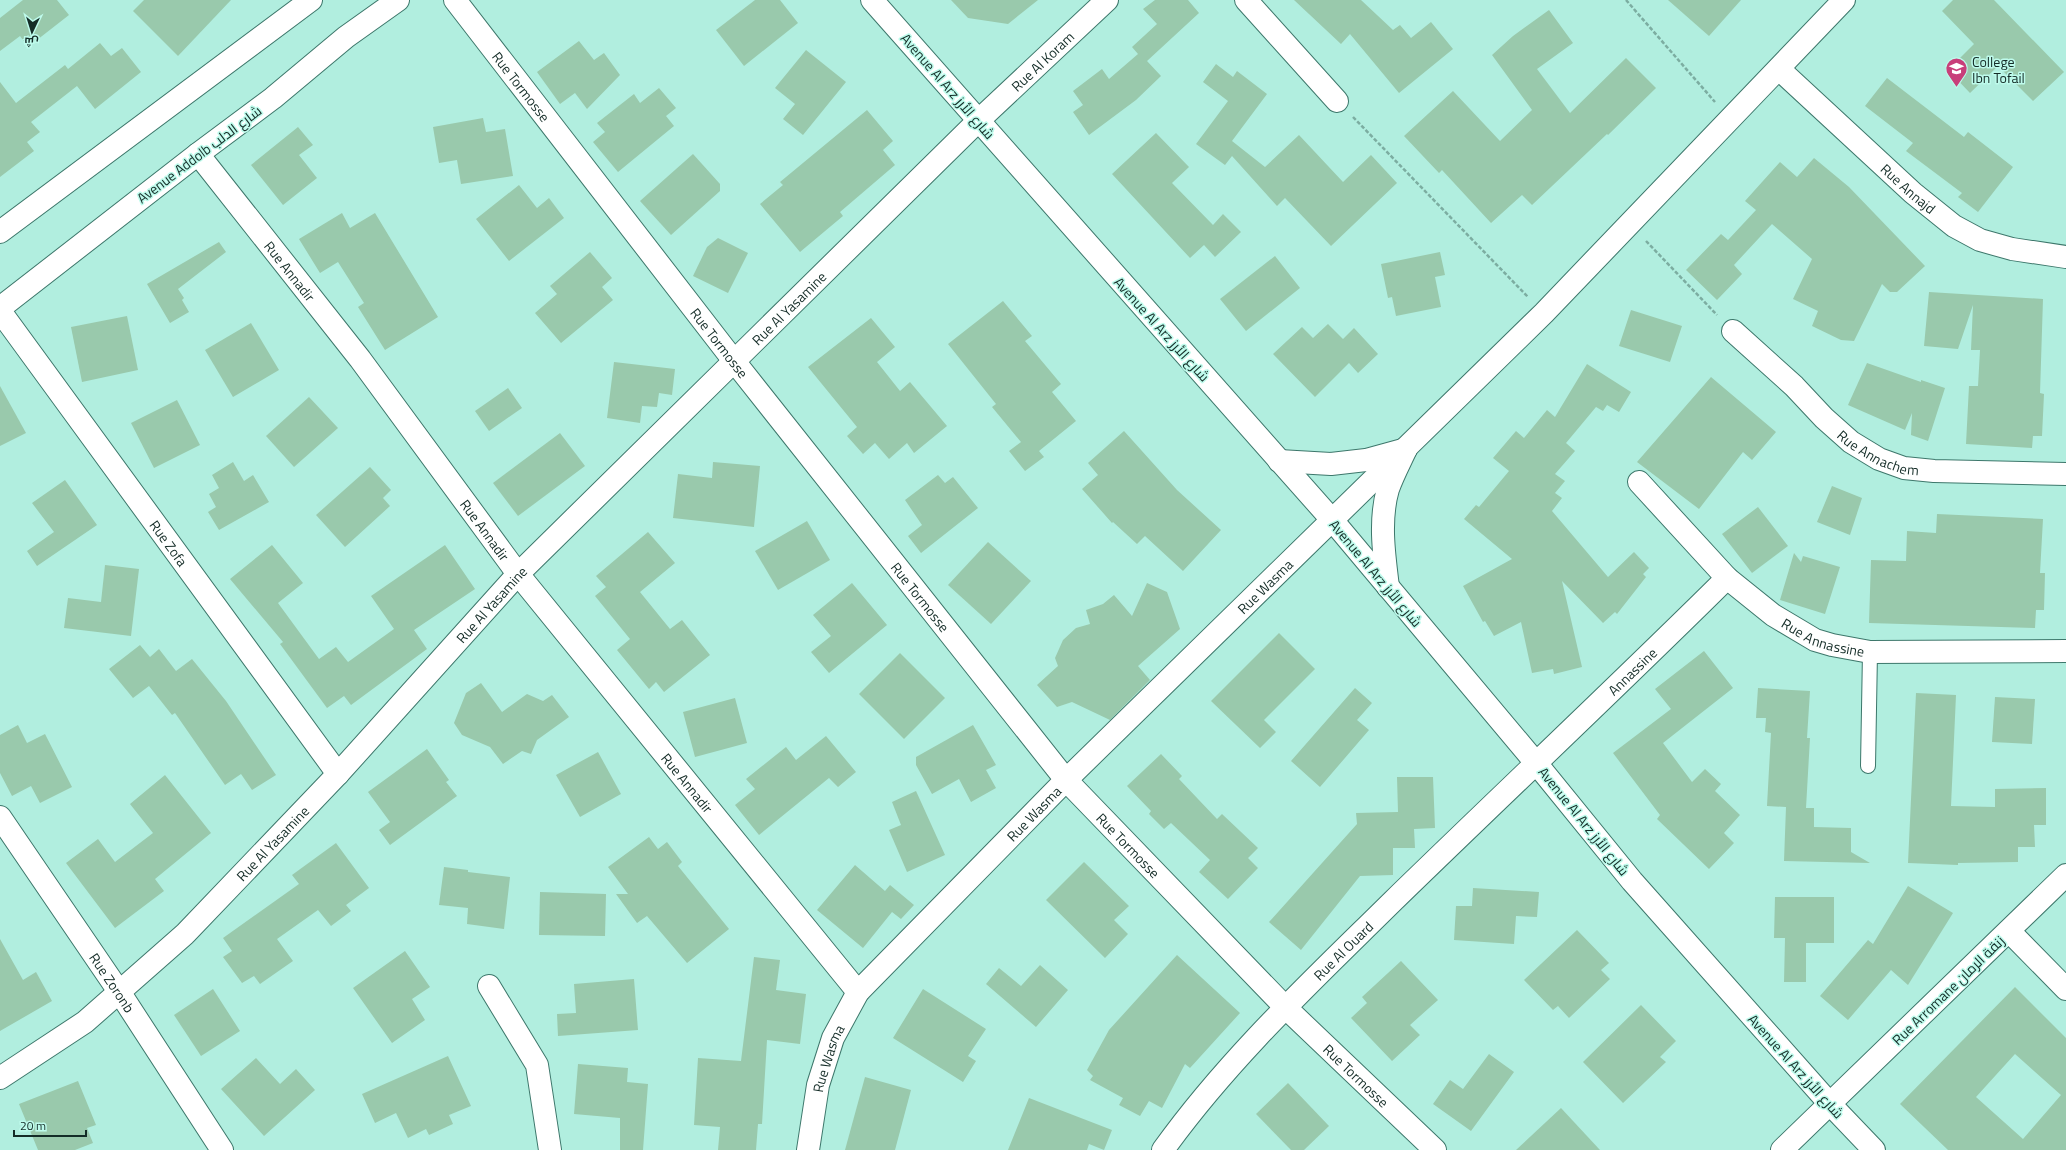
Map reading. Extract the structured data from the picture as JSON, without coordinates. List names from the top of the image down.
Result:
{
  "streets": {
    "street": [
      "Rue Al Koram",
      "Rue Tormosse",
      "Avenue Al Arz شارع الأرز",
      "Avenue Addolb شارع الدلب",
      "Rue Annajd",
      "Rue Annadir",
      "Rue Al Yasamine",
      "Rue Annachem",
      "Rue Zofa",
      "Rue Wasma",
      "Rue Annassine",
      "Annassine",
      "Rue Al Ouard",
      "Rue Zoronb",
      "Rue Arromane زنقة الرمان"
    ]
  },
  "crossings": [
    ["Rue Al Koram", "Avenue Al Arz شارع الأرز"],
    ["Rue Al Koram", "Rue Al Yasamine"],
    ["Rue Tormosse", "Rue Al Yasamine"],
    ["Rue Tormosse", "Rue Wasma"],
    ["Rue Tormosse", "Rue Al Ouard"],
    ["Avenue Al Arz شارع الأرز", "Rue Al Yasamine"],
    ["Avenue Al Arz شارع الأرز", "Rue Wasma"],
    ["Avenue Al Arz شارع الأرز", "Annassine"],
    ["Avenue Al Arz شارع الأرز", "Rue Al Ouard"],
    ["Avenue Al Arz شارع الأرز", "Rue Arromane زنقة الرمان"],
    ["Avenue Addolb شارع الدلب", "Rue Annadir"],
    ["Avenue Addolb شارع الدلب", "Rue Zofa"],
    ["Rue Annajd", "Rue Wasma"],
    ["Rue Annadir", "Rue Al Yasamine"],
    ["Rue Annadir", "Rue Wasma"],
    ["Rue Al Yasamine", "Rue Zofa"],
    ["Rue Al Yasamine", "Rue Zoronb"],
    ["Rue Annassine", "Annassine"],
    ["Annassine", "Rue Al Ouard"]
  ],
  "places": {
    "school or university": ["College Ibn Tofail"]
  },
  "scale_bar": "20 m",
  "north": "bottom"
}
